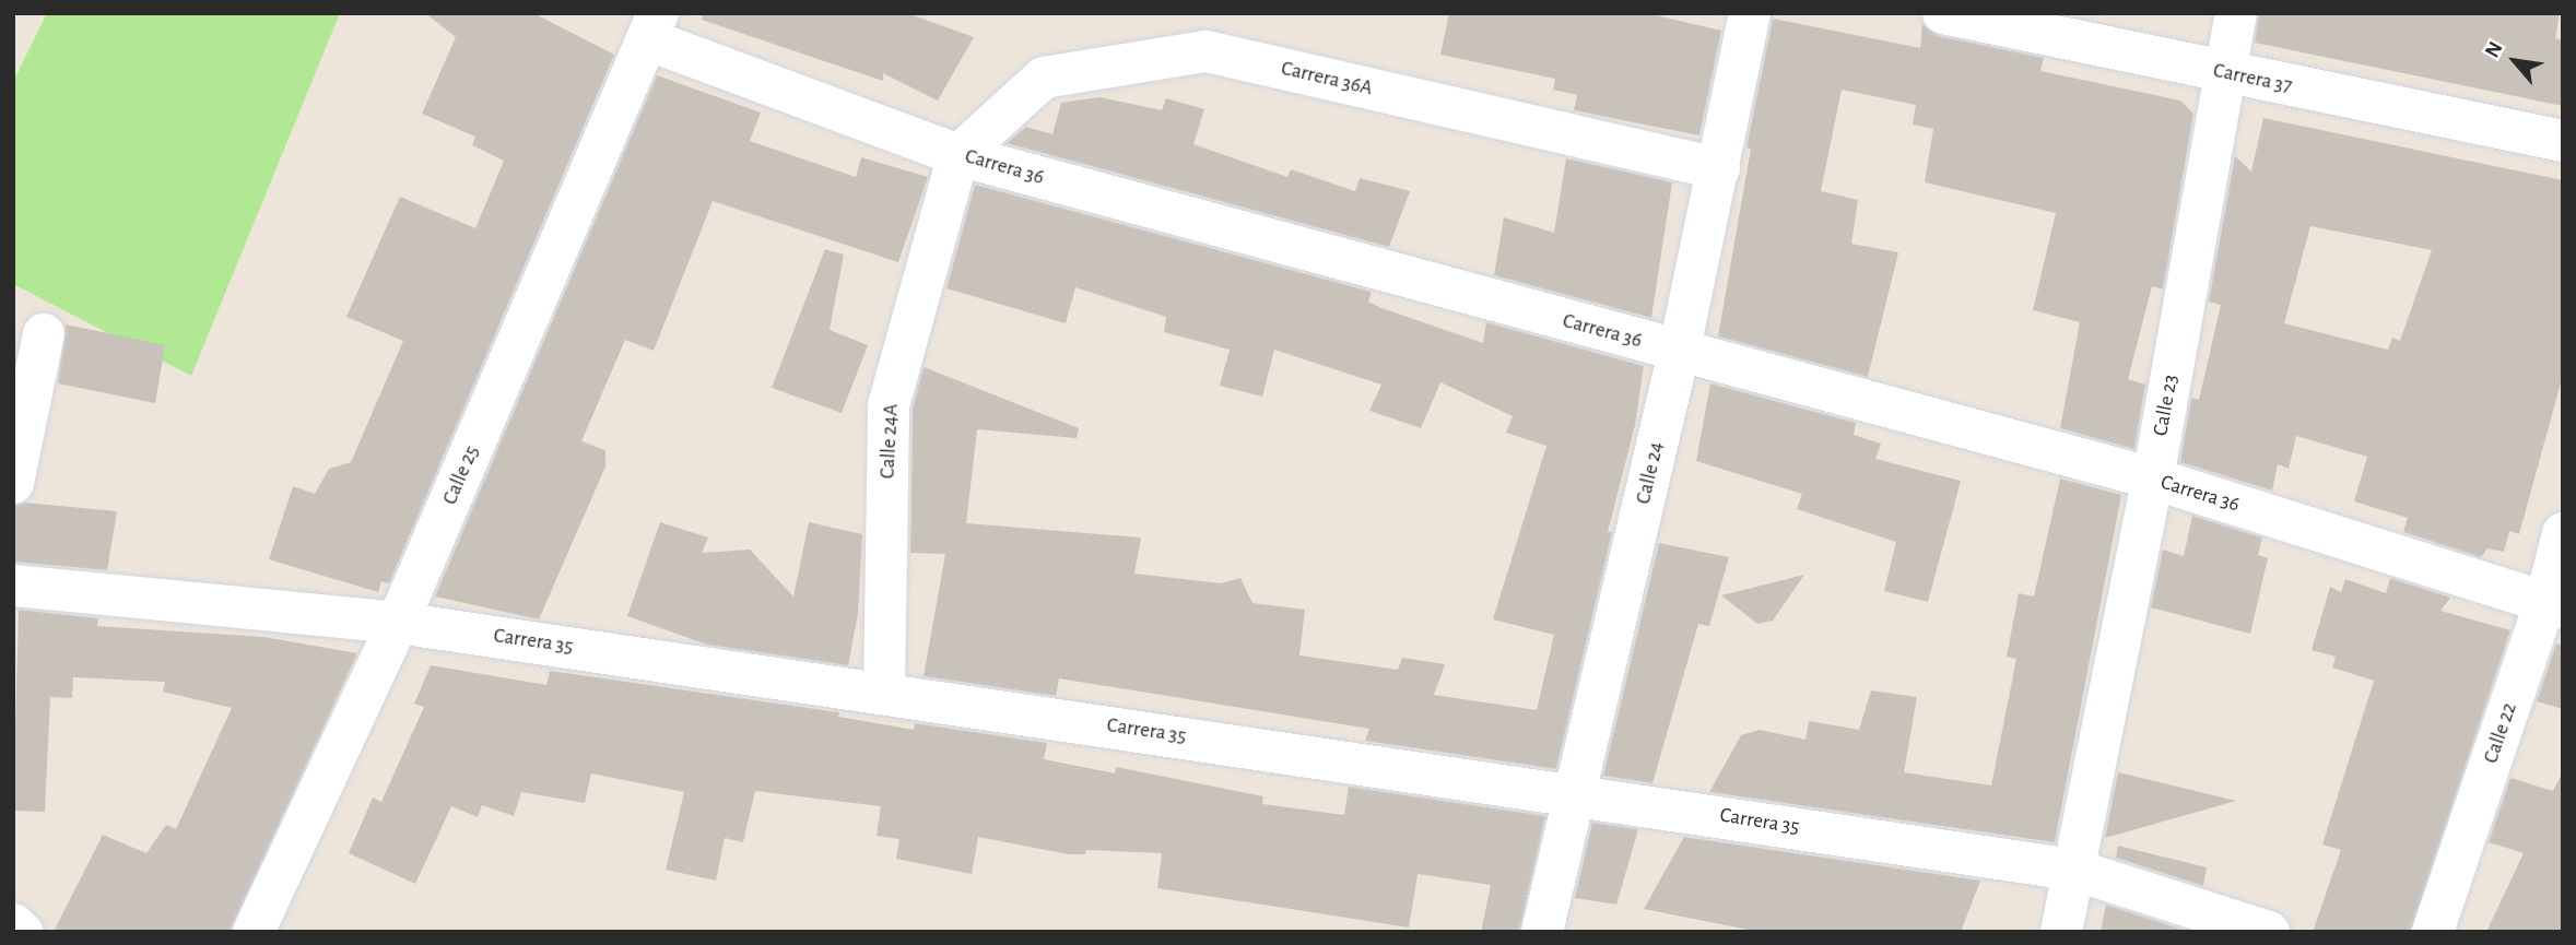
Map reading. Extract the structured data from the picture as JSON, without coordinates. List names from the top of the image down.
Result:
{
  "streets": {
    "street": [
      "Carrera 36A",
      "Carrera 37",
      "Carrera 36",
      "Calle 23",
      "Calle 24A",
      "Calle 24",
      "Calle 25",
      "Carrera 35",
      "Calle 22"
    ]
  },
  "crossings": [
    ["Carrera 36A", "Carrera 36"],
    ["Carrera 36A", "Calle 24A"],
    ["Carrera 36A", "Calle 24"],
    ["Carrera 37", "Calle 23"],
    ["Carrera 36", "Calle 23"],
    ["Carrera 36", "Calle 24A"],
    ["Carrera 36", "Calle 24"],
    ["Carrera 36", "Calle 25"],
    ["Carrera 36", "Calle 22"],
    ["Calle 23", "Carrera 35"],
    ["Calle 24A", "Carrera 35"],
    ["Calle 24", "Carrera 35"],
    ["Calle 25", "Carrera 35"]
  ],
  "north": "top left"
}
